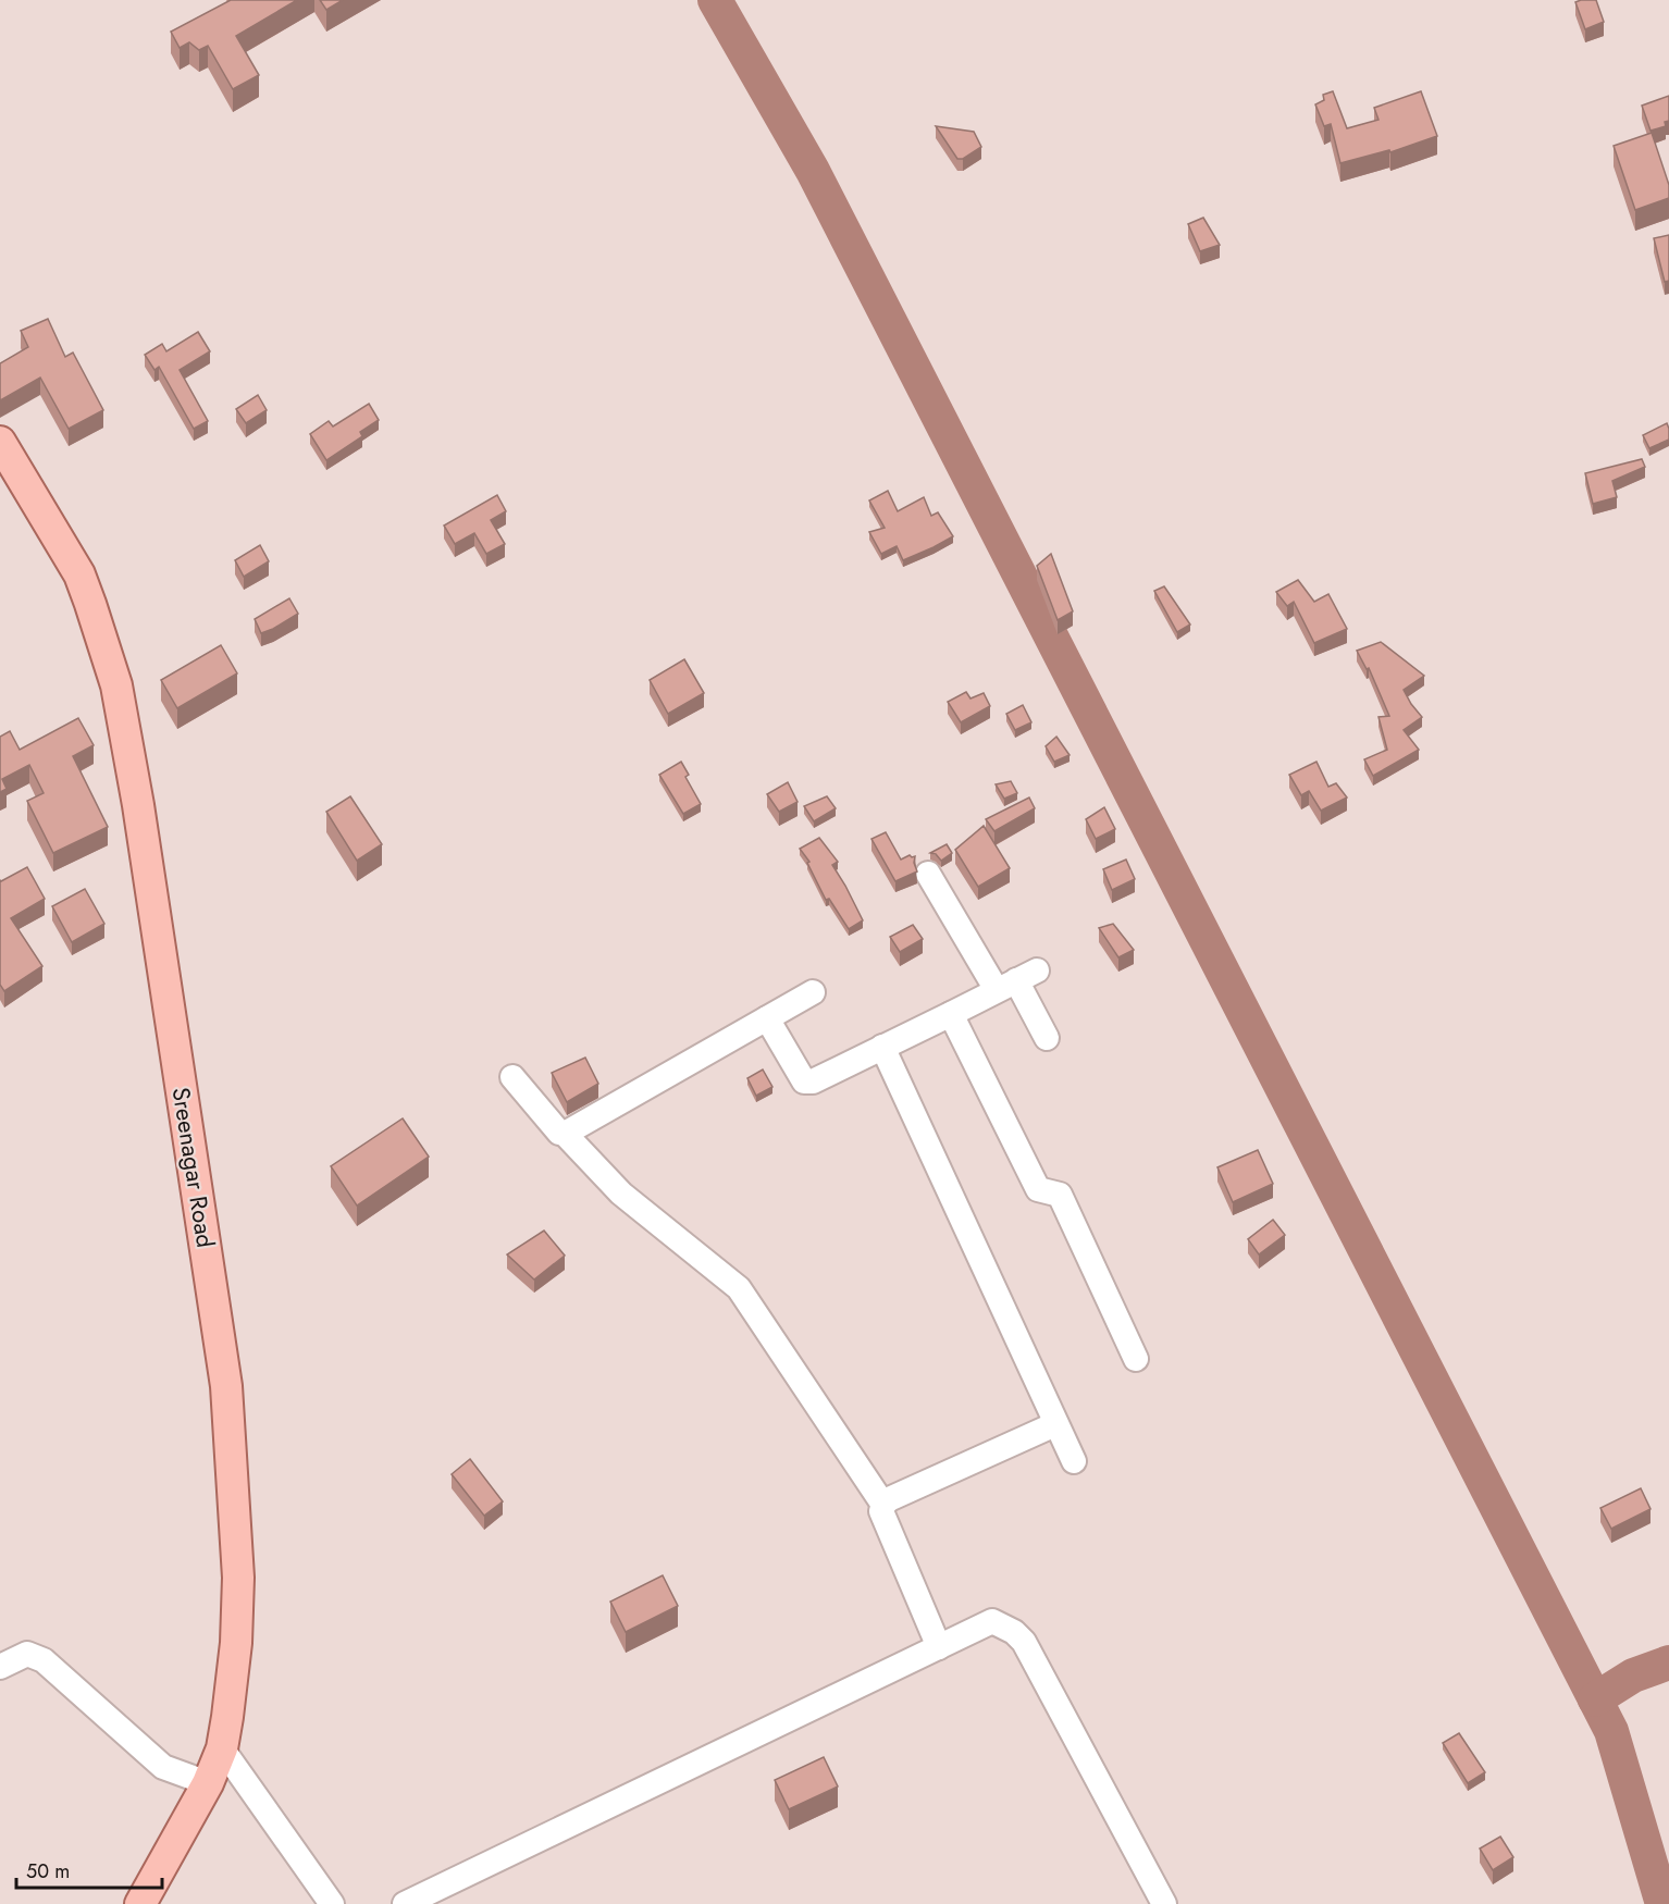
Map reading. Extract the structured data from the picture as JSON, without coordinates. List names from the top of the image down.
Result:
{
  "streets": {
    "main road": ["Sreenagar Road"]
  },
  "scale_bar": "50 m"
}
